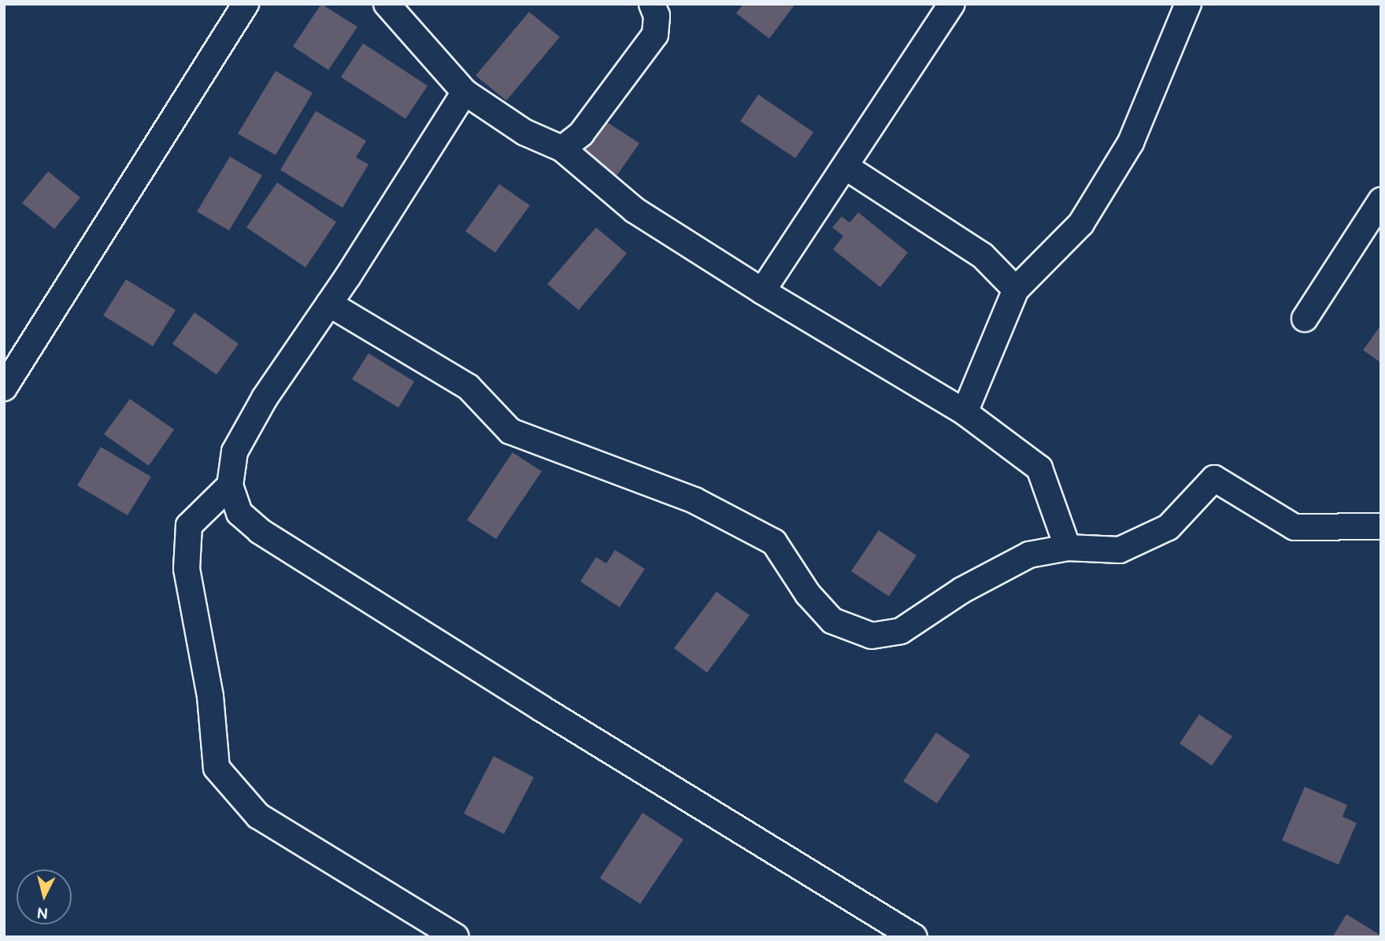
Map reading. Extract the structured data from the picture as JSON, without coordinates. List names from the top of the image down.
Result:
{
  "north": "bottom"
}
